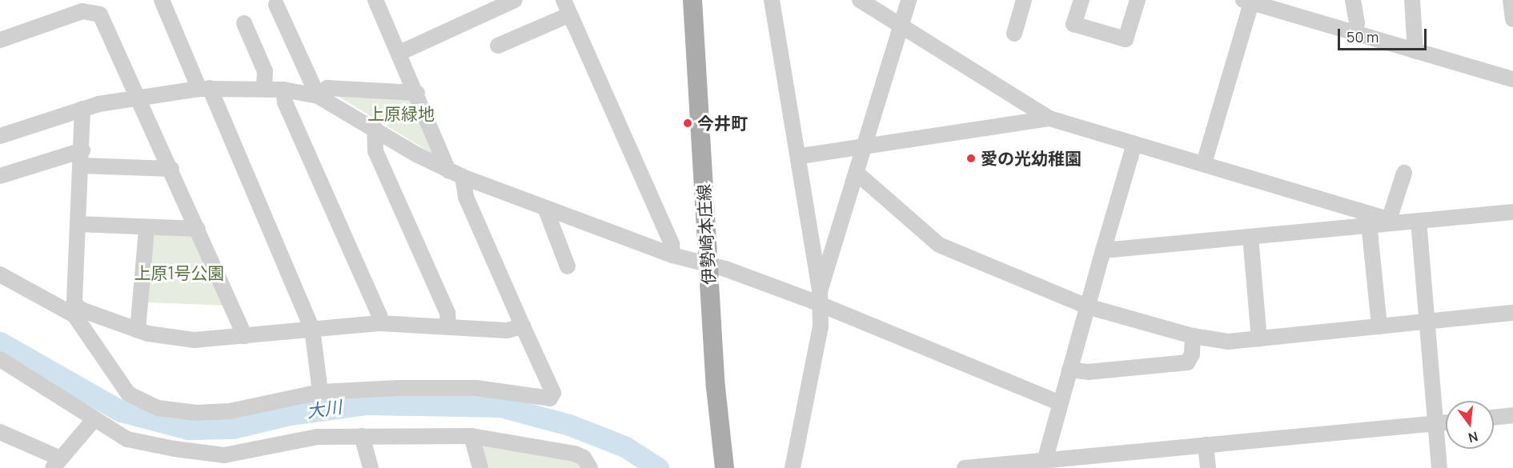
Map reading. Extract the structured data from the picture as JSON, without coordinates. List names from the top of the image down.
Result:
{
  "streets": {
    "main road": ["伊勢崎本庄線"]
  },
  "water": ["大川"],
  "parks": ["上原緑地", "上原1号公園"],
  "places": ["今井町", "愛の光幼稚園"],
  "scale_bar": "50 m",
  "north": "bottom"
}
